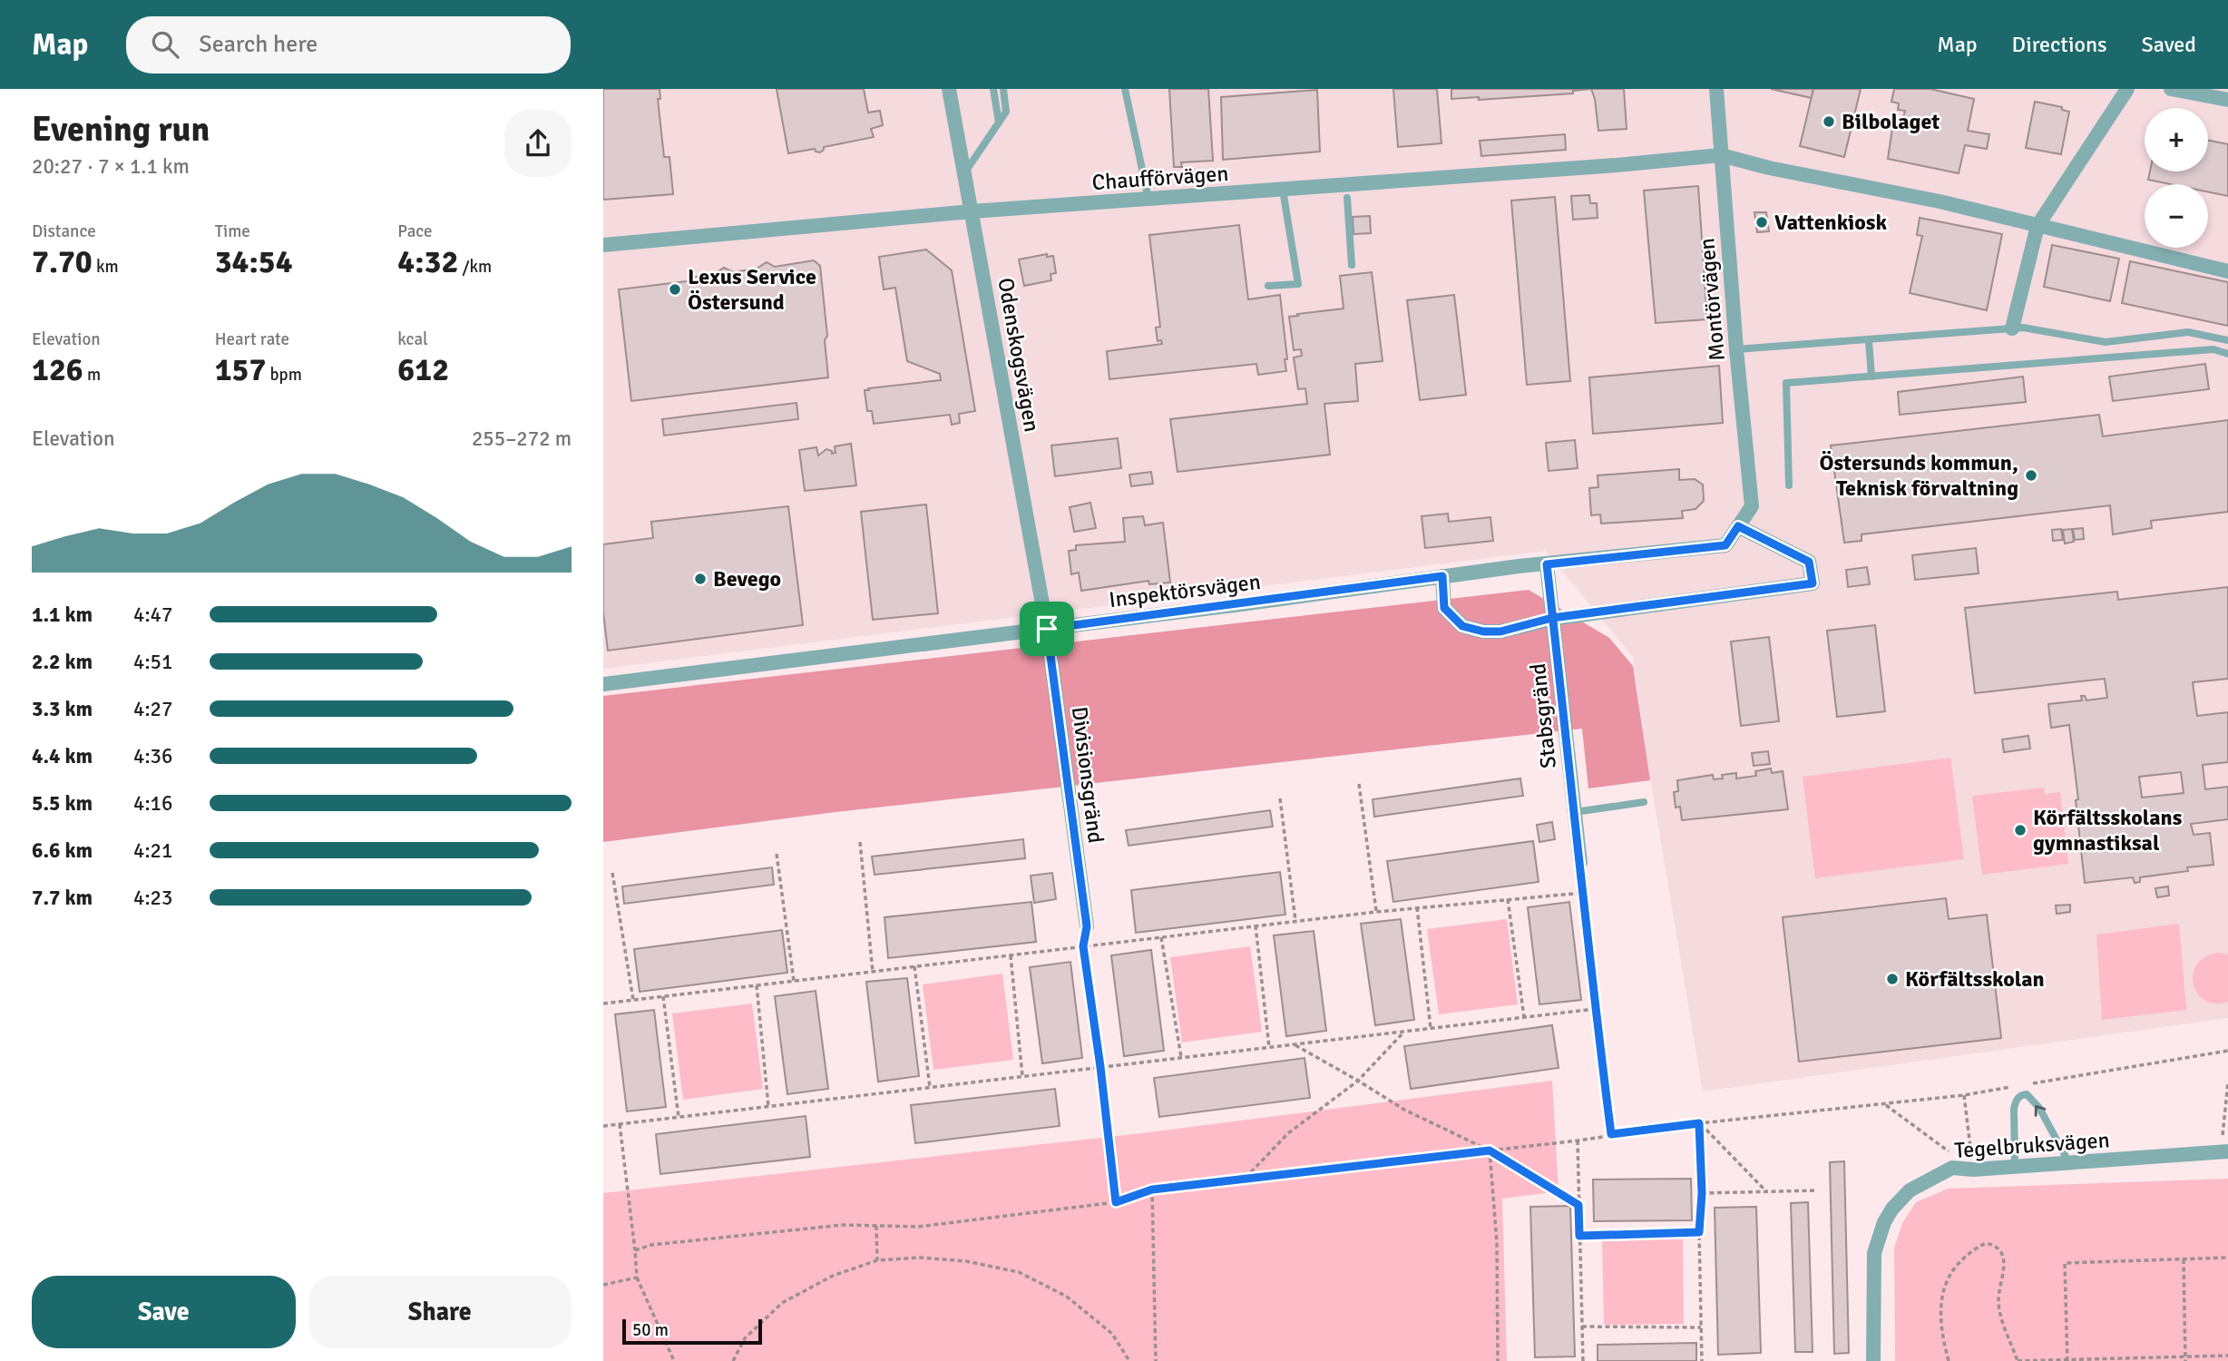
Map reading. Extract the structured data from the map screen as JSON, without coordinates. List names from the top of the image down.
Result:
{
  "streets": {
    "street": [
      "Chaufförvägen",
      "Montörvägen",
      "Odenskogsvägen",
      "Inspektörsvägen",
      "Stabsgränd",
      "Divisionsgränd",
      "Tegelbruksvägen"
    ]
  },
  "crossings": [
    ["Chaufförvägen", "Montörvägen"],
    ["Chaufförvägen", "Odenskogsvägen"],
    ["Montörvägen", "Inspektörsvägen"],
    ["Odenskogsvägen", "Inspektörsvägen"],
    ["Odenskogsvägen", "Divisionsgränd"],
    ["Inspektörsvägen", "Stabsgränd"],
    ["Inspektörsvägen", "Divisionsgränd"]
  ],
  "places": [
    "Bilbolaget",
    "Vattenkiosk",
    "Lexus Service Östersund",
    "Östersunds kommun, Teknisk förvaltning",
    "Bevego",
    "Körfältsskolans gymnastiksal",
    "Körfältsskolan"
  ],
  "scale_bar": "50 m",
  "page": {
    "header": "Map",
    "search": "Search here",
    "nav": ["Map", "Directions", "Saved"],
    "heading": ["Evening run", "20:27 · 7 × 1.1 km"],
    "map_buttons": ["+", "−"],
    "stats": [
      ["Distance", "7.70 km"],
      ["Time", "34:54"],
      ["Pace", "4:32 /km"],
      ["Elevation", "126 m"],
      ["Heart rate", "157 bpm"],
      ["kcal", "612"]
    ],
    "chart": ["Elevation", "255–272 m"],
    "list": [
      {
        "name": "1.1 km",
        "note": "4:47"
      },
      {
        "name": "2.2 km",
        "note": "4:51"
      },
      {
        "name": "3.3 km",
        "note": "4:27"
      },
      {
        "name": "4.4 km",
        "note": "4:36"
      },
      {
        "name": "5.5 km",
        "note": "4:16"
      },
      {
        "name": "6.6 km",
        "note": "4:21"
      },
      {
        "name": "7.7 km",
        "note": "4:23"
      }
    ],
    "buttons": ["Save", "Share"],
    "scale": "50 m"
  }
}
